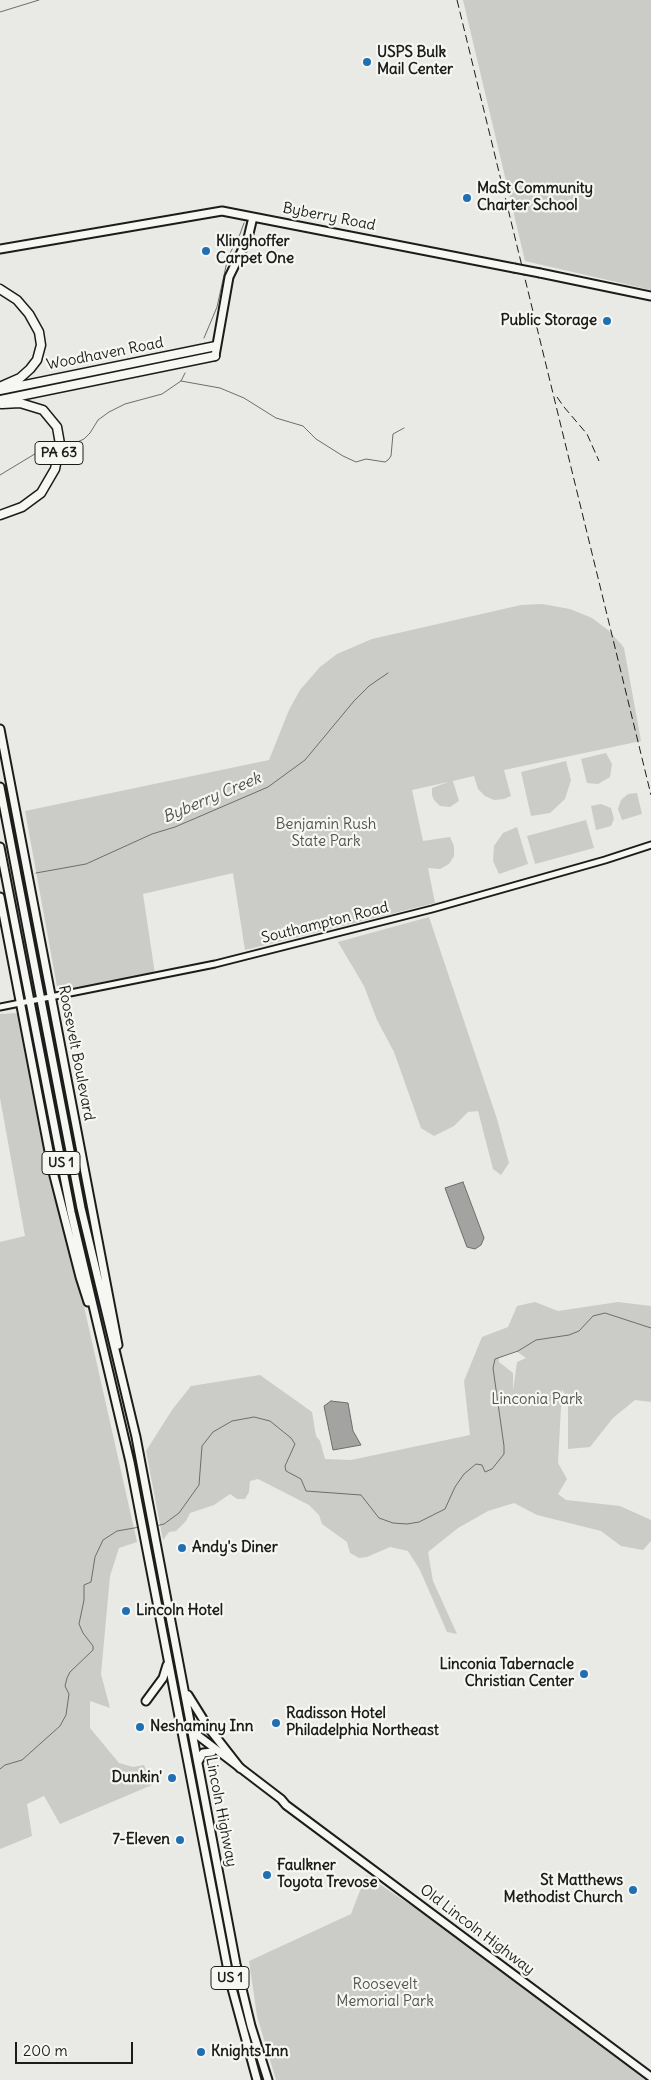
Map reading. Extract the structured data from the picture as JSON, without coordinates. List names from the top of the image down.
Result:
{
  "streets": {
    "highway": ["Woodhaven Road", "PA 63"],
    "main road": [
      "Byberry Road",
      "Roosevelt Boulevard",
      "US 1",
      "Lincoln Highway",
      "Old Lincoln Highway"
    ],
    "street": ["Southampton Road"]
  },
  "crossings": [
    ["Woodhaven Road", "PA 63"],
    ["Southampton Road", "Roosevelt Boulevard"],
    ["Southampton Road", "US 1"],
    ["Roosevelt Boulevard", "Lincoln Highway"],
    ["US 1", "Lincoln Highway"],
    ["Lincoln Highway", "Old Lincoln Highway"]
  ],
  "water": ["Byberry Creek"],
  "parks": ["Benjamin Rush State Park", "Linconia Park", "Roosevelt Memorial Park"],
  "places": [
    "USPS Bulk Mail Center",
    "MaSt Community Charter School",
    "Klinghoffer Carpet One",
    "Public Storage",
    "Andy's Diner",
    "Lincoln Hotel",
    "Linconia Tabernacle Christian Center",
    "Radisson Hotel Philadelphia Northeast",
    "Neshaminy Inn",
    "Dunkin'",
    "7-Eleven",
    "Faulkner Toyota Trevose",
    "St Matthews Methodist Church",
    "Knights Inn"
  ],
  "scale_bar": "200 m"
}
